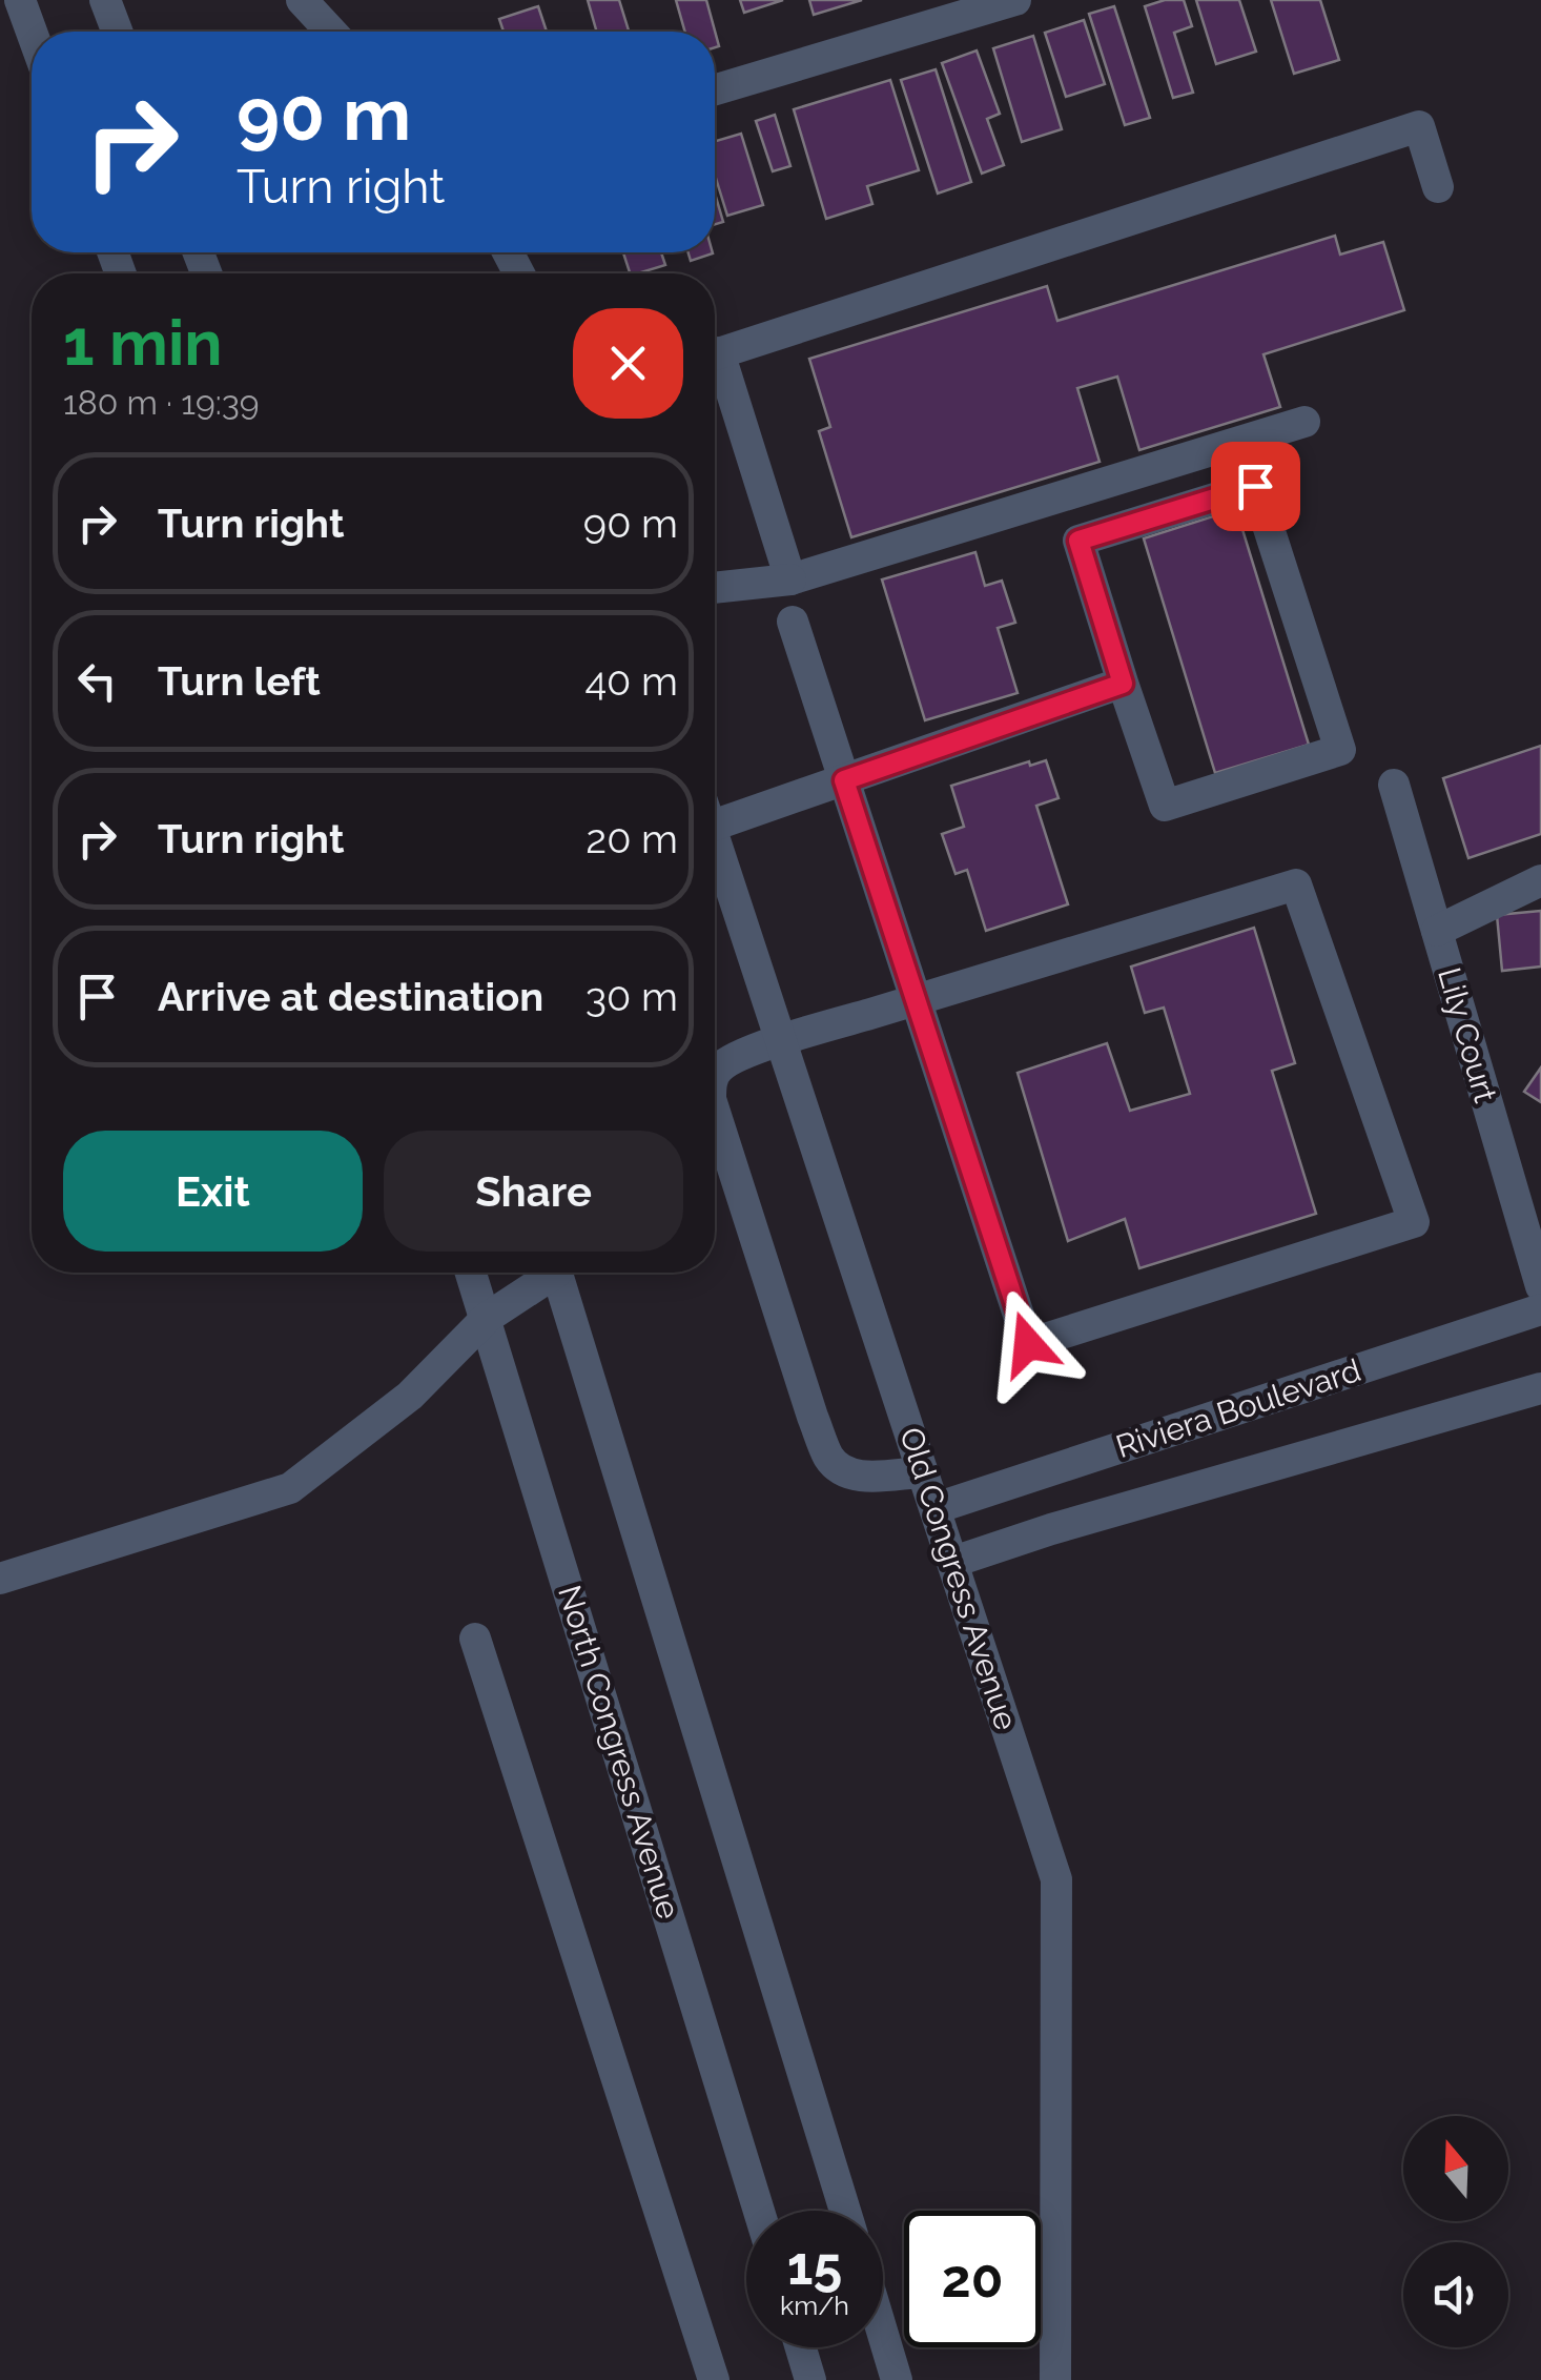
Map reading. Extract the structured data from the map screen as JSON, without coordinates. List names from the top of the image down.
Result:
{
  "streets": {
    "street": [
      "Lily Court",
      "Riviera Boulevard",
      "Old Congress Avenue",
      "North Congress Avenue"
    ]
  },
  "crossings": [
    ["Riviera Boulevard", "Old Congress Avenue"]
  ],
  "north": "top",
  "page": {
    "turn": ["90 m", "Turn right"],
    "heading": ["1 min", "180 m · 19:39"],
    "list": [
      {
        "name": "Turn right",
        "value": "90 m"
      },
      {
        "name": "Turn left",
        "value": "40 m"
      },
      {
        "name": "Turn right",
        "value": "20 m"
      },
      {
        "name": "Arrive at destination",
        "value": "30 m"
      }
    ],
    "buttons": ["Exit", "Share"],
    "speed": "15 km/h",
    "limit": "20"
  }
}
